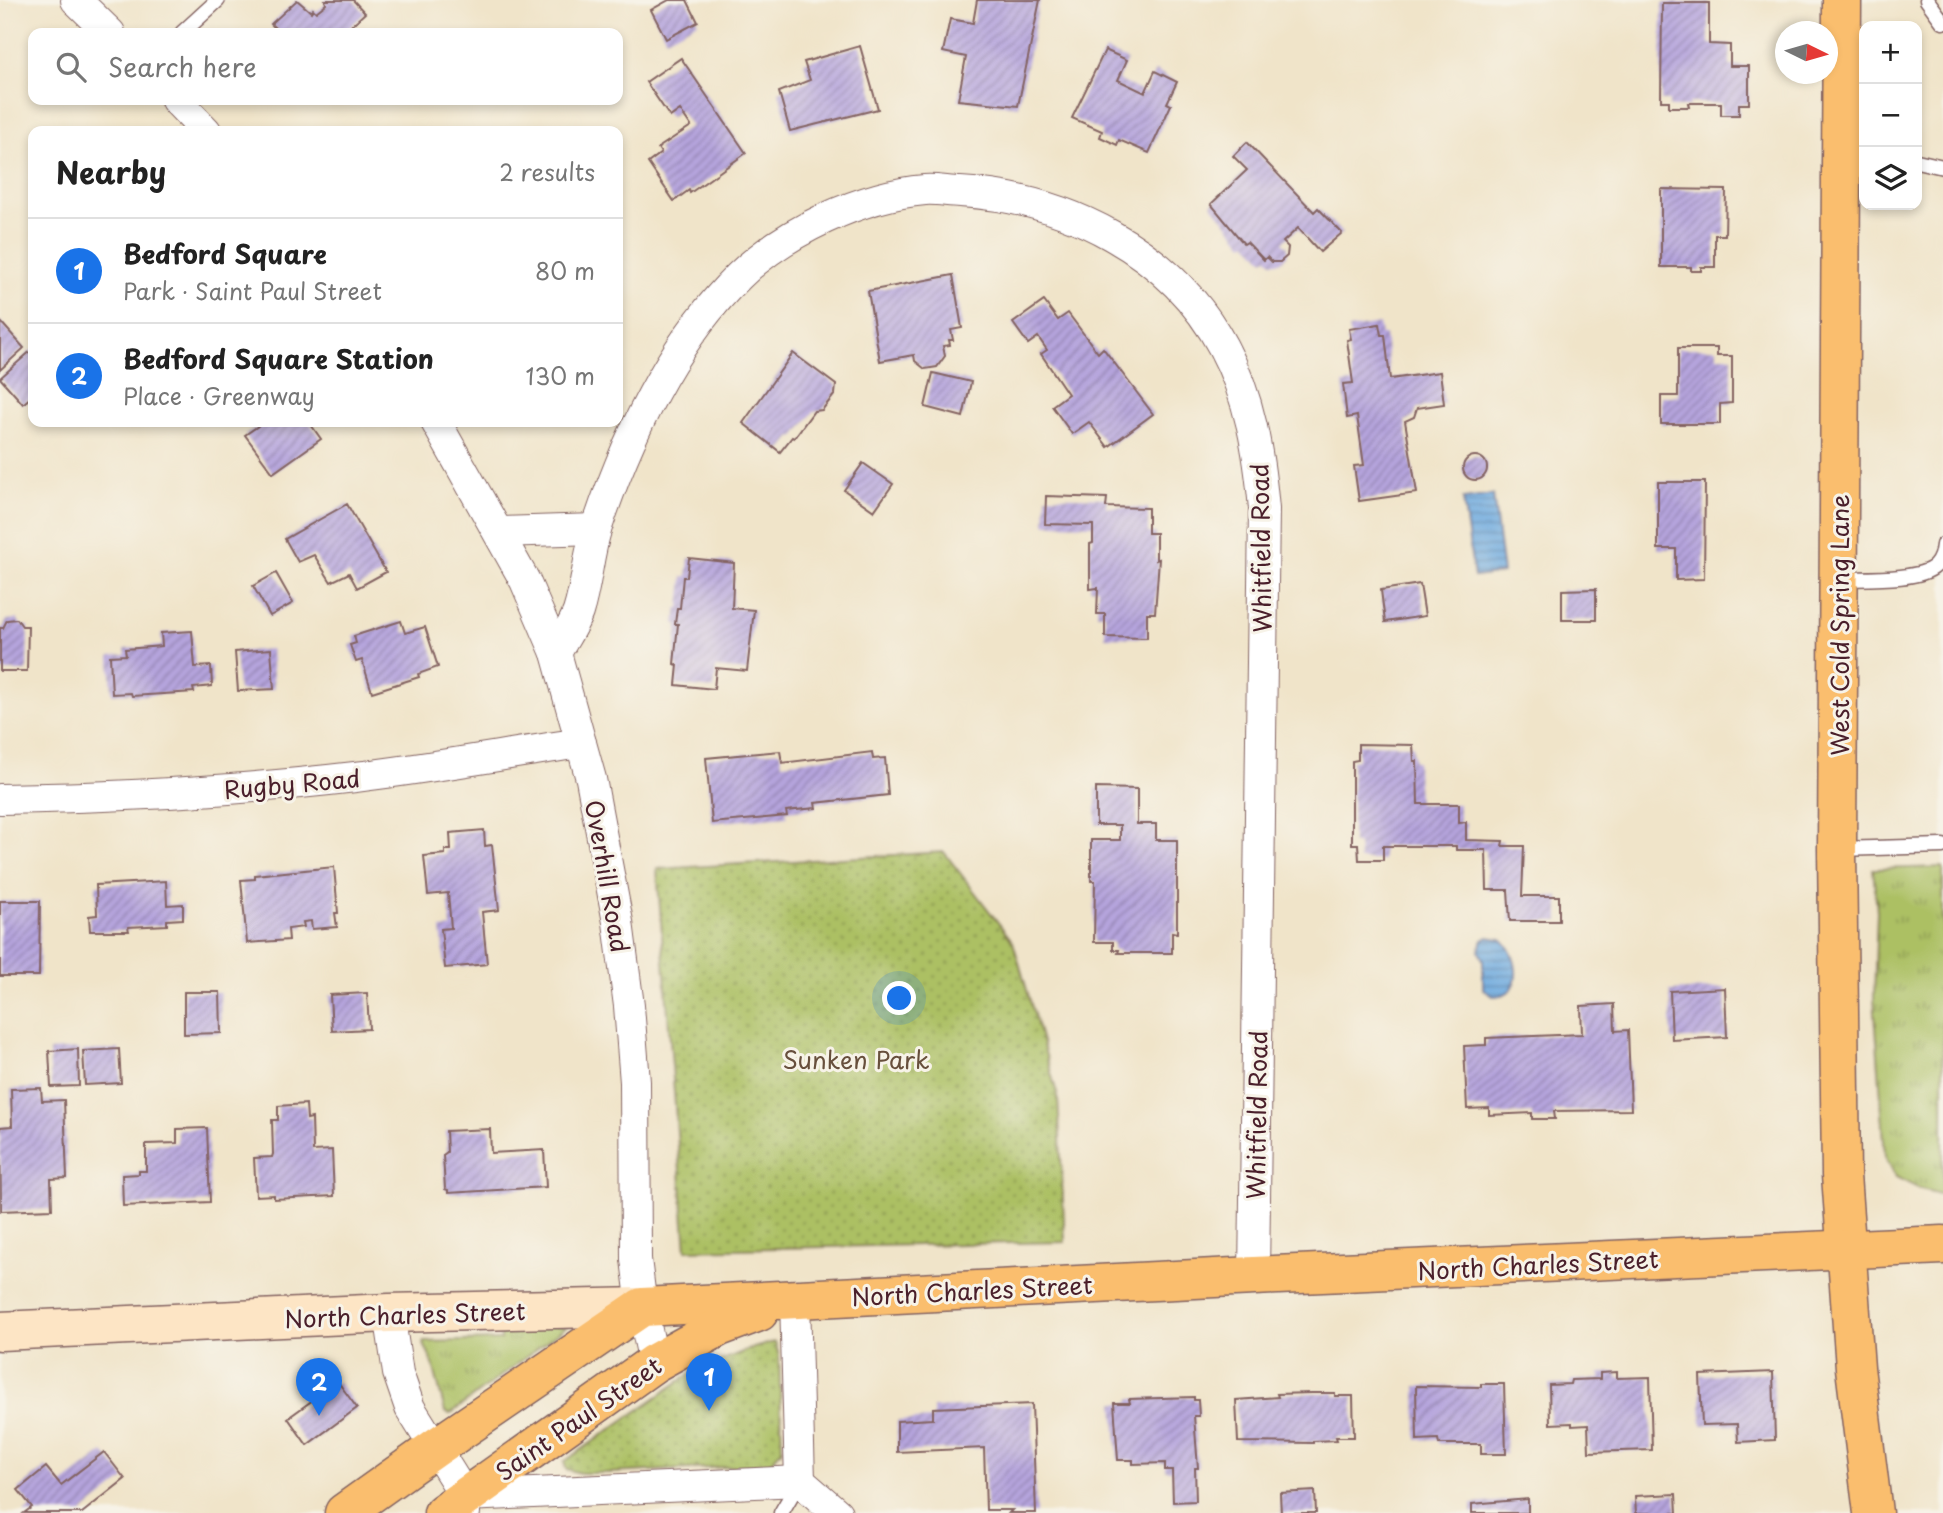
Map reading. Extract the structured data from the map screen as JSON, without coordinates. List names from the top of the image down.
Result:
{
  "streets": {
    "main road": ["West Cold Spring Lane", "North Charles Street", "Saint Paul Street"],
    "street": ["Whitfield Road", "Rugby Road", "Overhill Road"]
  },
  "crossings": [
    ["Whitfield Road", "Overhill Road"],
    ["Whitfield Road", "North Charles Street"],
    ["West Cold Spring Lane", "North Charles Street"],
    ["Rugby Road", "Overhill Road"],
    ["Overhill Road", "North Charles Street"],
    ["Overhill Road", "Saint Paul Street"],
    ["North Charles Street", "Saint Paul Street"]
  ],
  "parks": ["Sunken Park"],
  "north": "right",
  "page": {
    "map_buttons": ["+", "−"],
    "search": "Search here",
    "heading": ["Nearby", "2 results"],
    "list": [
      {
        "mark": "1",
        "name": "Bedford Square",
        "note": "Park · Saint Paul Street",
        "value": "80 m"
      },
      {
        "mark": "2",
        "name": "Bedford Square Station",
        "note": "Place · Greenway",
        "value": "130 m"
      }
    ],
    "pins": ["1", "2"]
  }
}
